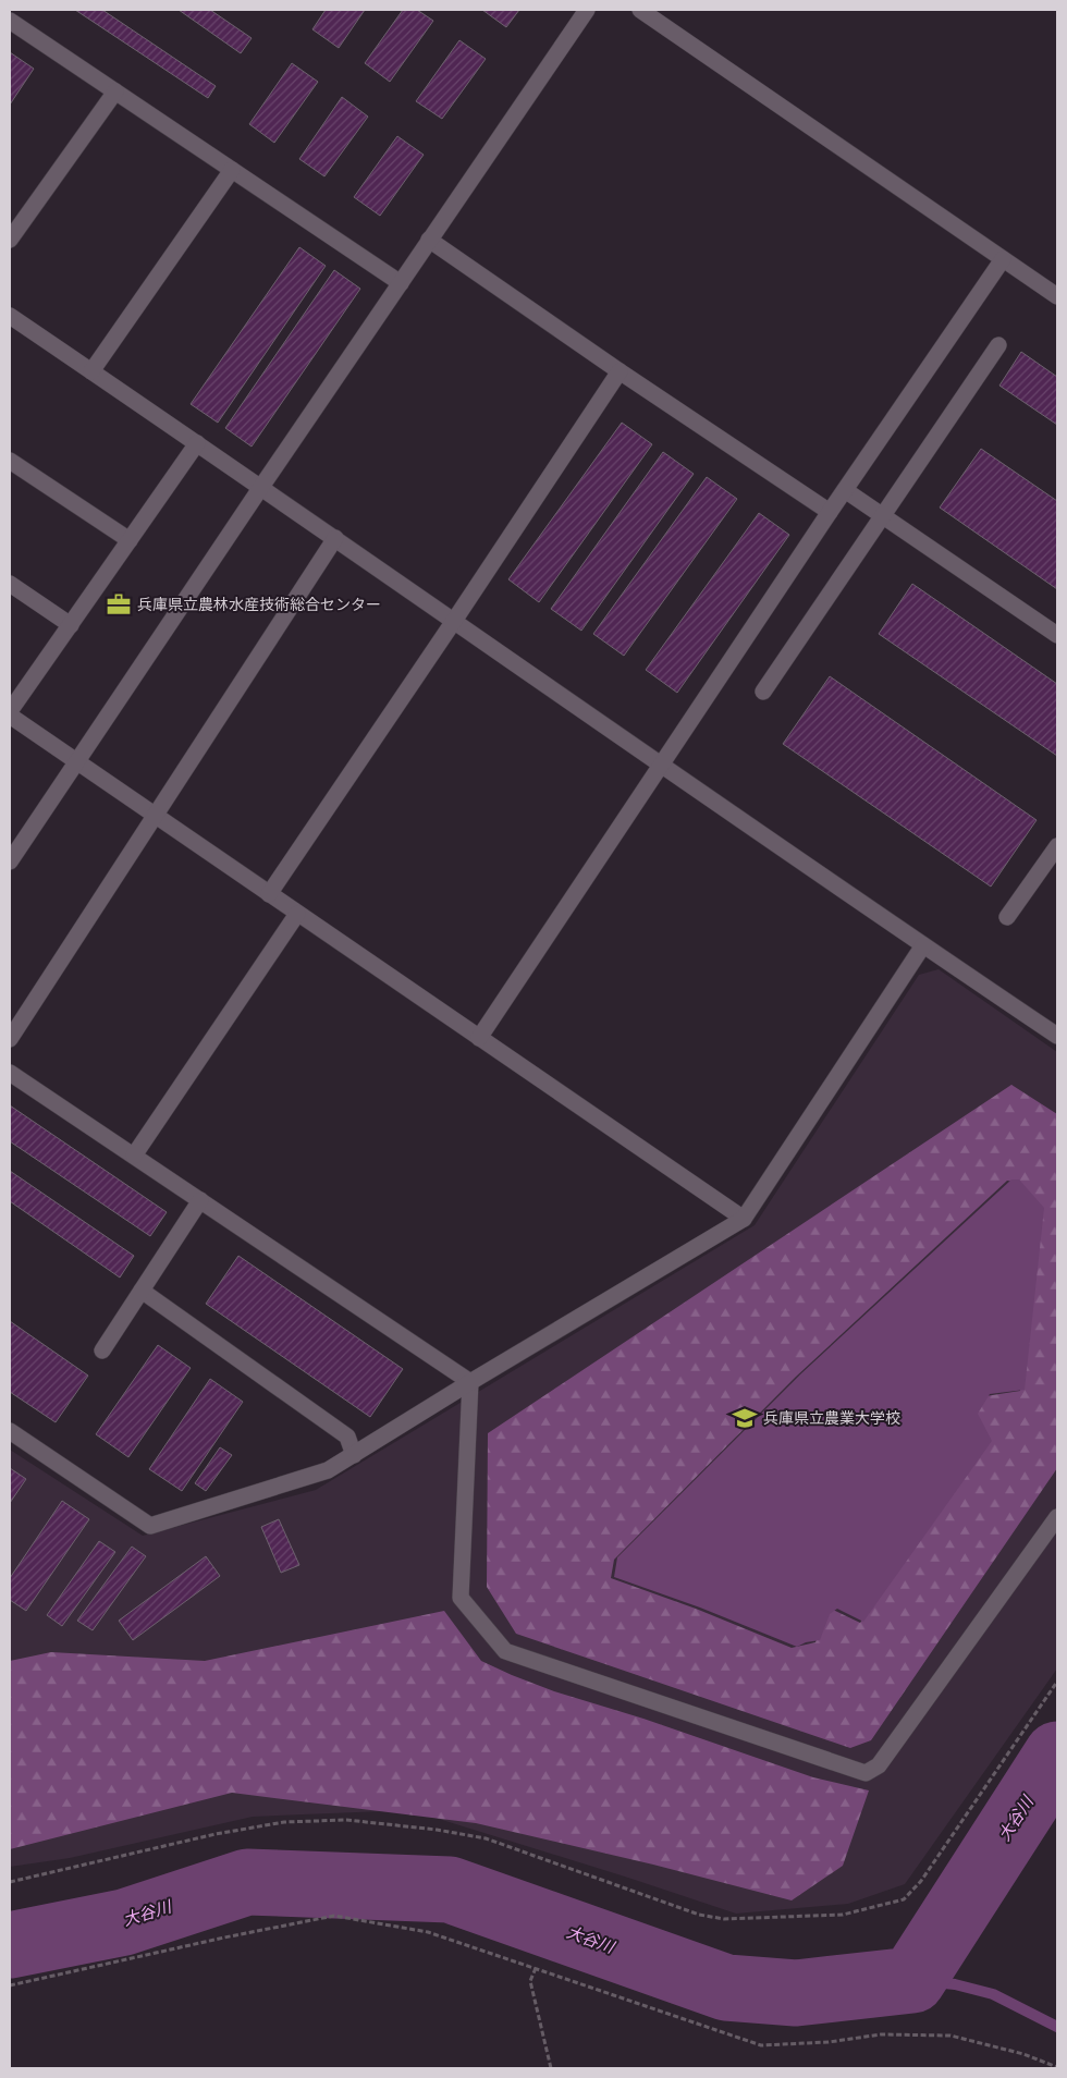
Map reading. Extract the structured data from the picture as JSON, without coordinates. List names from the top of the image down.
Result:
{
  "water": ["大谷川"],
  "places": {
    "office": ["兵庫県立農林水産技術総合センター"],
    "school or university": ["兵庫県立農業大学校"]
  }
}
